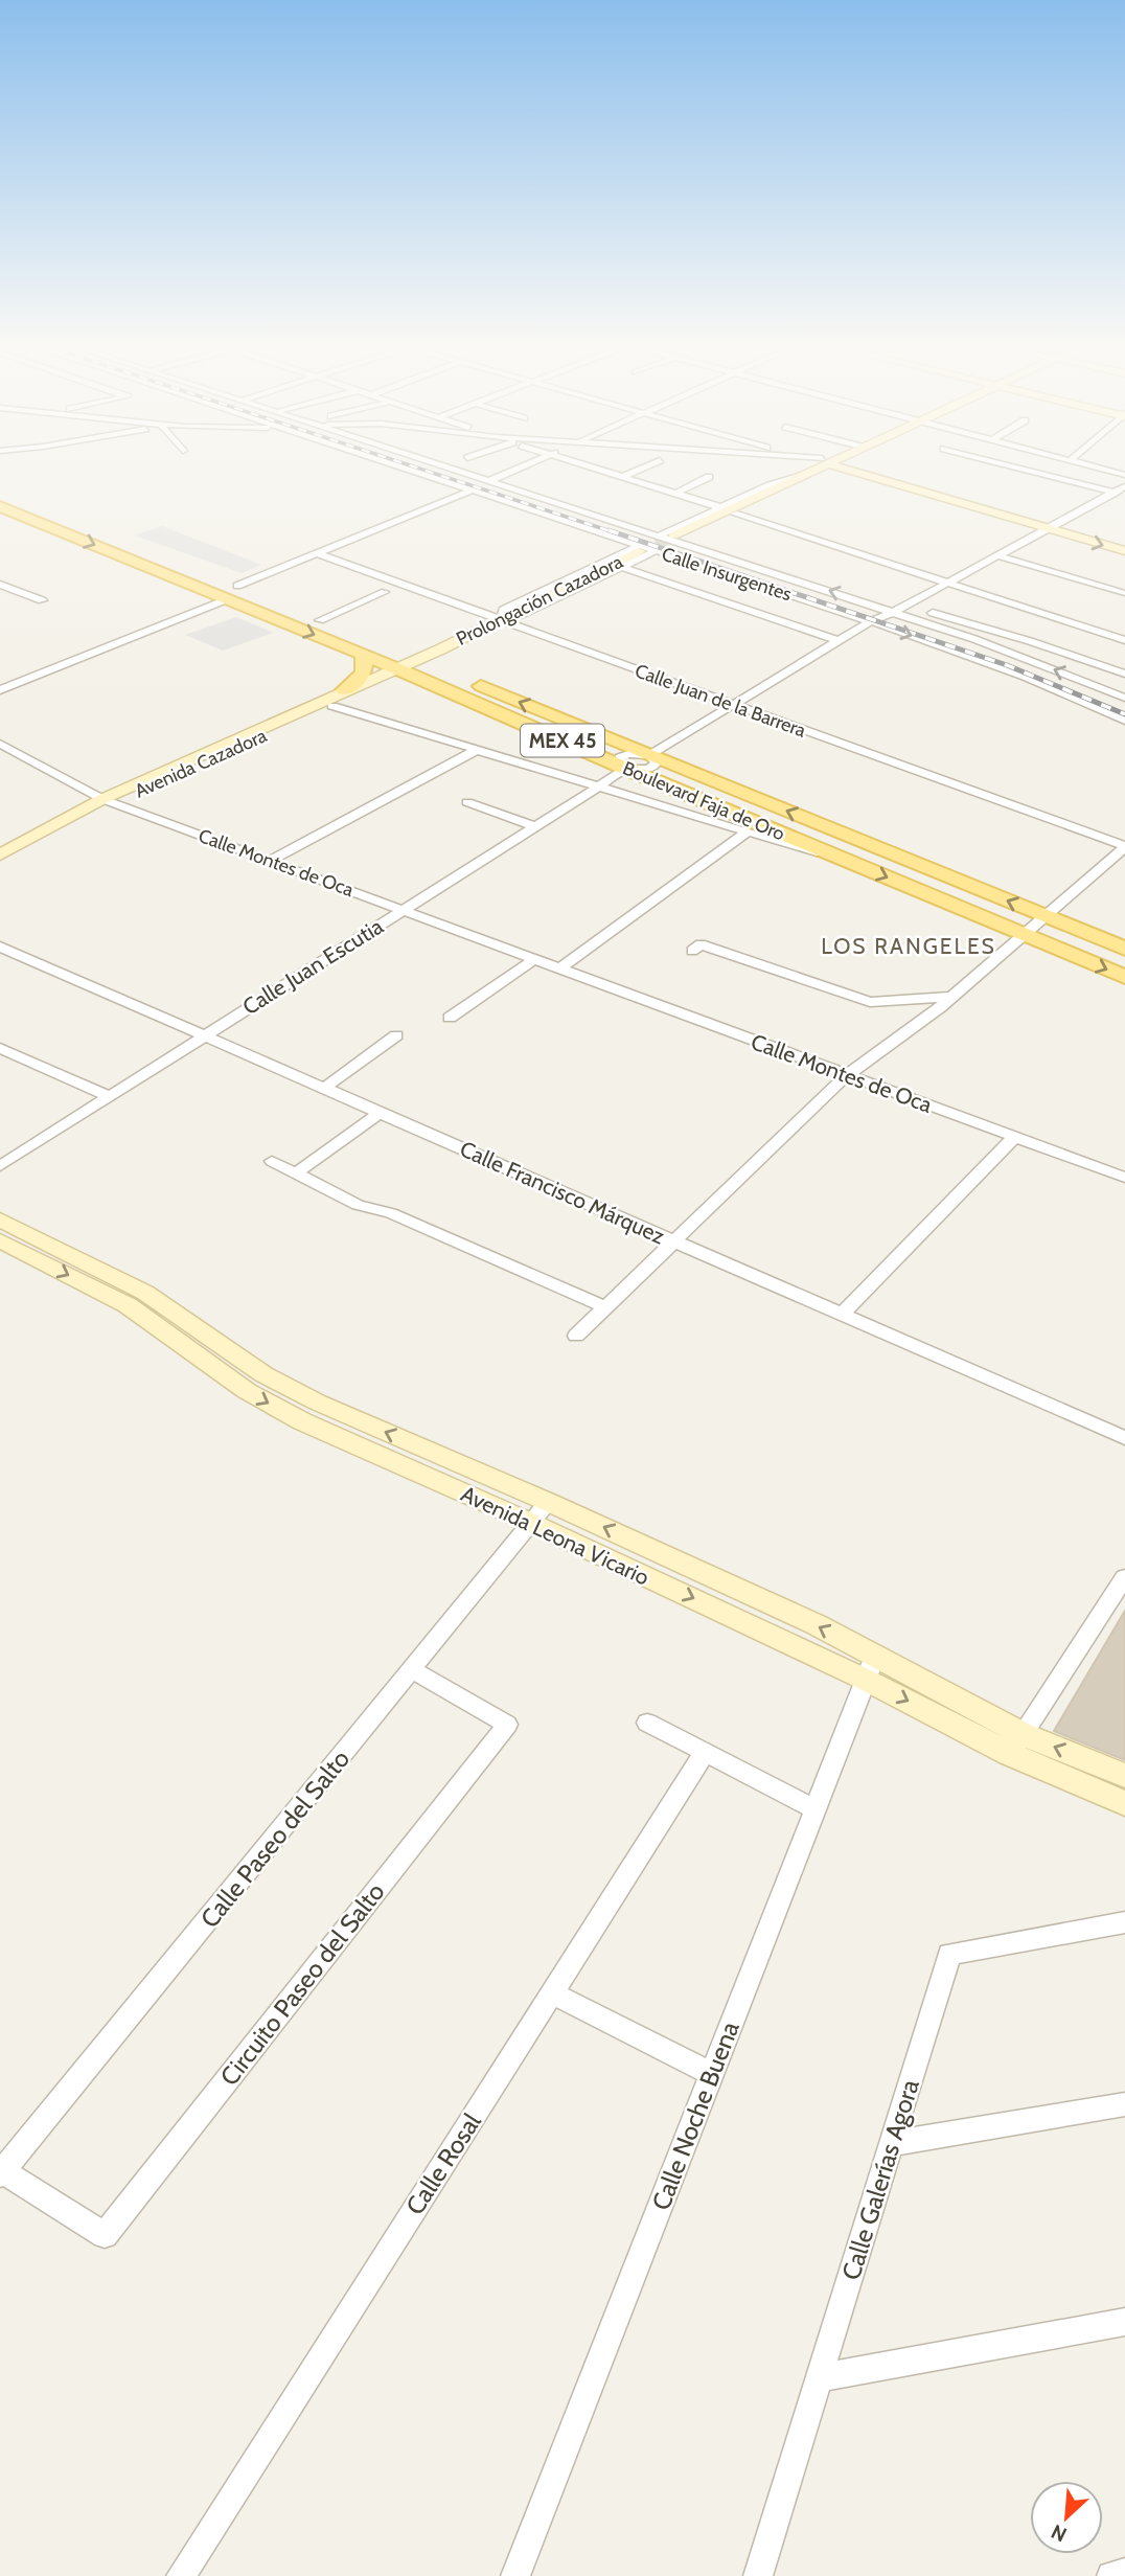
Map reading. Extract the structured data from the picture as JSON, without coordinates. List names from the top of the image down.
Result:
{
  "streets": {
    "main road": ["MEX 45", "Boulevard Faja de Oro"],
    "street": [
      "Calle Insurgentes",
      "Prolongación Cazadora",
      "Calle Juan de la Barrera",
      "Avenida Cazadora",
      "Calle Montes de Oca",
      "Calle Juan Escutia",
      "Calle Francisco Márquez",
      "Avenida Leona Vicario",
      "Calle Paseo del Salto",
      "Circuito Paseo del Salto",
      "Calle Noche Buena",
      "Calle Rosal",
      "Calle Galerías Agora"
    ]
  },
  "crossings": [
    ["Calle Insurgentes", "Prolongación Cazadora"],
    ["Prolongación Cazadora", "Calle Juan de la Barrera"],
    ["Prolongación Cazadora", "Avenida Cazadora"],
    ["Prolongación Cazadora", "Boulevard Faja de Oro"],
    ["Avenida Cazadora", "Boulevard Faja de Oro"],
    ["Avenida Cazadora", "Calle Montes de Oca"],
    ["Boulevard Faja de Oro", "Calle Juan Escutia"],
    ["Calle Montes de Oca", "Calle Juan Escutia"],
    ["Calle Juan Escutia", "Calle Francisco Márquez"],
    ["Avenida Leona Vicario", "Calle Paseo del Salto"],
    ["Avenida Leona Vicario", "Calle Noche Buena"],
    ["Calle Paseo del Salto", "Circuito Paseo del Salto"]
  ],
  "districts": ["LOS RANGELES"],
  "north": "bottom left"
}
